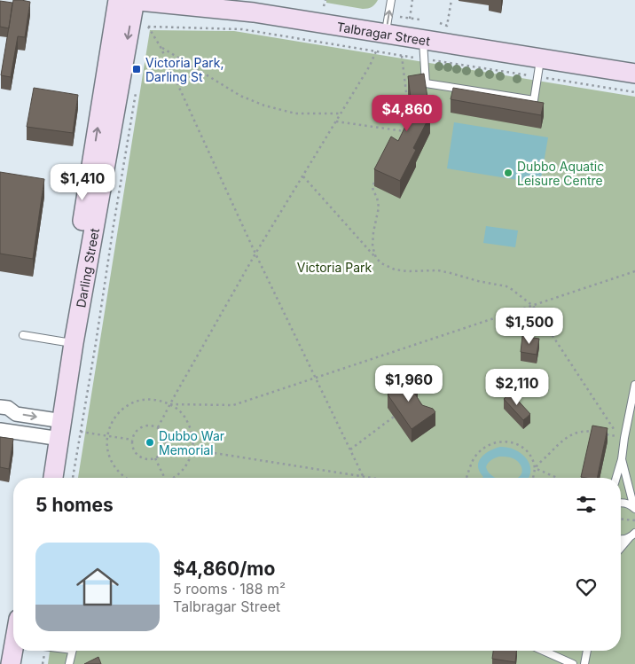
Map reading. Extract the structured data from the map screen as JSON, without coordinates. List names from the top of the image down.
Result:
{
  "streets": {
    "street": ["Talbragar Street", "Darling Street"]
  },
  "crossings": [
    ["Talbragar Street", "Darling Street"]
  ],
  "parks": ["Victoria Park"],
  "places": {
    "transit": ["Victoria Park, Darling St"],
    "other": ["Dubbo Aquatic Leisure Centre", "Dubbo War Memorial"]
  },
  "page": {
    "price": [
      "$4,860",
      "$1,410",
      "$1,500",
      "$1,960",
      "$2,110"
    ],
    "heading": "5 homes",
    "list": [
      {
        "name": "$4,860/mo",
        "note": "5 rooms · 188 m² · Talbragar Street"
      }
    ]
  }
}
